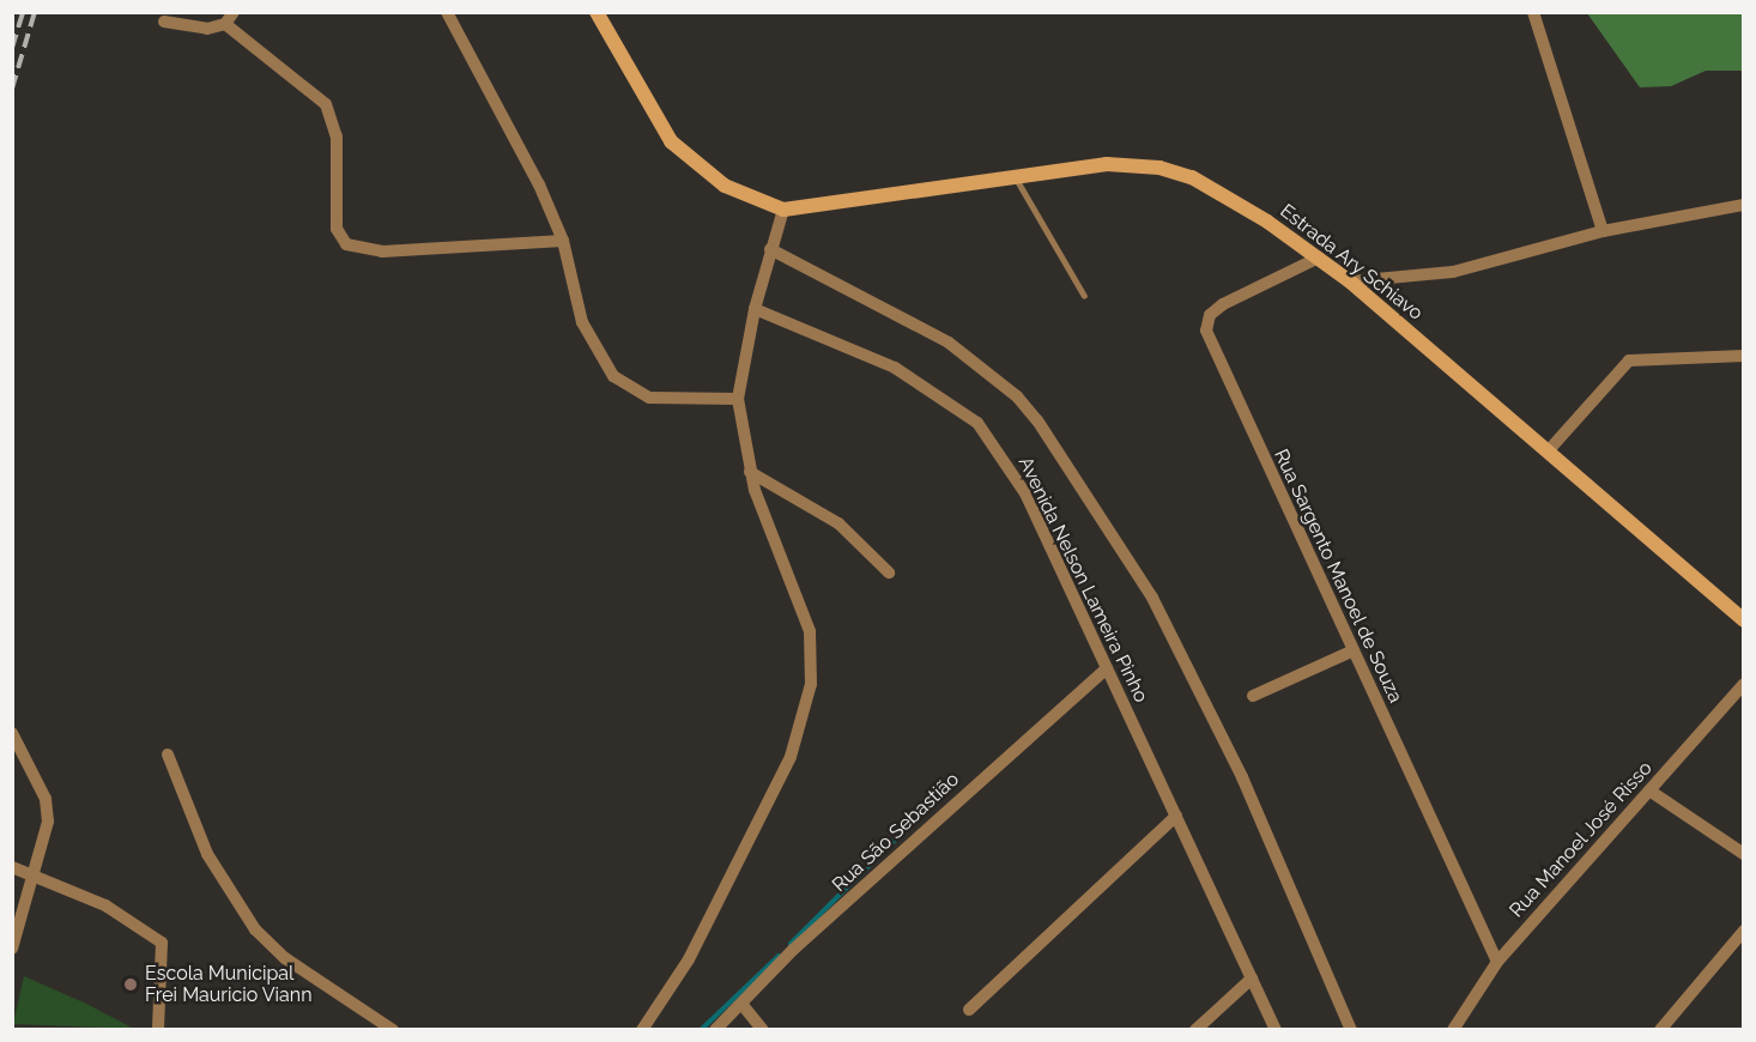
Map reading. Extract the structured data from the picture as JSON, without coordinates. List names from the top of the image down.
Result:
{
  "streets": {
    "main road": ["Estrada Ary Schiavo"],
    "street": [
      "Rua Sargento Manoel de Souza",
      "Avenida Nelson Lameira Pinho",
      "Rua São Sebastião",
      "Rua Manoel José Risso"
    ]
  },
  "crossings": [
    ["Estrada Ary Schiavo", "Rua Sargento Manoel de Souza"],
    ["Rua Sargento Manoel de Souza", "Rua Manoel José Risso"],
    ["Avenida Nelson Lameira Pinho", "Rua São Sebastião"]
  ],
  "places": ["Escola Municipal Frei Mauricio Viann"]
}
